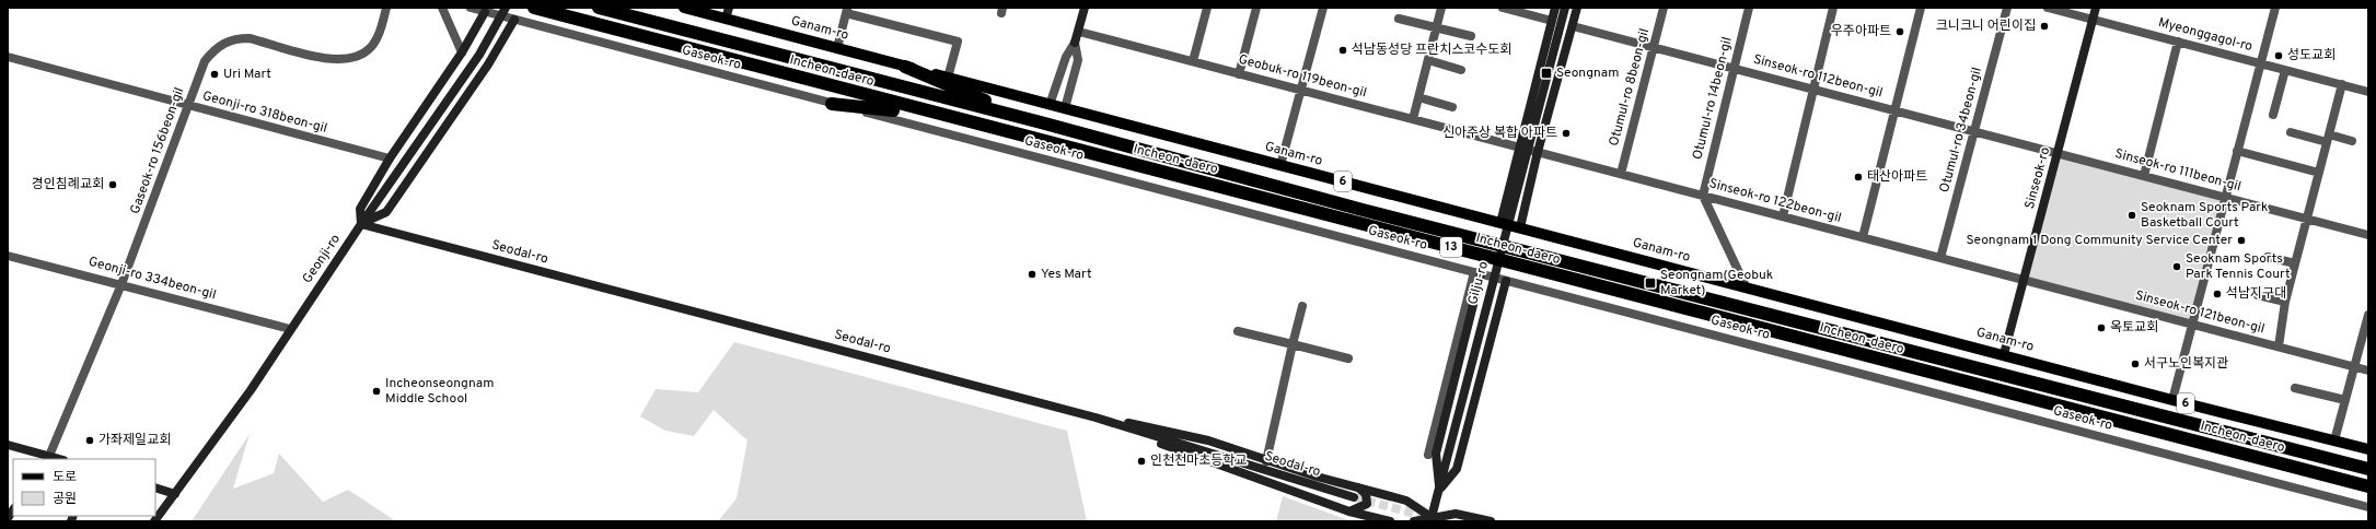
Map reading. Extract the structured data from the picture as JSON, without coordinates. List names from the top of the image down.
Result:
{
  "streets": {
    "highway": ["Incheon-daero", "13"],
    "main road": ["Ganam-ro", "6"],
    "street": [
      "Myeonggagol-ro",
      "Gaseok-ro",
      "Geobuk-ro 119beon-gil",
      "Sinseok-ro 112beon-gil",
      "Otumul-ro 8beon-gil",
      "Otumul-ro 14beon-gil",
      "Geonji-ro 318beon-gil",
      "Otumul-ro 34beon-gil",
      "Gaseok-ro 156beon-gil",
      "Sinseok-ro 111beon-gil",
      "Sinseok-ro",
      "Sinseok-ro 122beon-gil",
      "Seodal-ro",
      "Geonji-ro",
      "Geonji-ro 334beon-gil",
      "Gilju-ro",
      "Sinseok-ro 121beon-gil"
    ]
  },
  "crossings": [
    ["Ganam-ro", "Sinseok-ro"],
    ["Myeonggagol-ro", "Sinseok-ro"],
    ["Gaseok-ro", "Gilju-ro"],
    ["Geobuk-ro 119beon-gil", "Sinseok-ro 122beon-gil"],
    ["Sinseok-ro 112beon-gil", "Otumul-ro 8beon-gil"],
    ["Sinseok-ro 112beon-gil", "Otumul-ro 14beon-gil"],
    ["Sinseok-ro 112beon-gil", "Otumul-ro 34beon-gil"],
    ["Sinseok-ro 112beon-gil", "Sinseok-ro 111beon-gil"],
    ["Sinseok-ro 112beon-gil", "Sinseok-ro"],
    ["Otumul-ro 8beon-gil", "Sinseok-ro 122beon-gil"],
    ["Otumul-ro 14beon-gil", "Sinseok-ro 122beon-gil"],
    ["Geonji-ro 318beon-gil", "Gaseok-ro 156beon-gil"],
    ["Otumul-ro 34beon-gil", "Sinseok-ro 122beon-gil"],
    ["Gaseok-ro 156beon-gil", "Geonji-ro 334beon-gil"],
    ["Sinseok-ro 111beon-gil", "Sinseok-ro"],
    ["Sinseok-ro", "Sinseok-ro 122beon-gil"],
    ["Sinseok-ro", "Sinseok-ro 121beon-gil"],
    ["Sinseok-ro 122beon-gil", "Sinseok-ro 121beon-gil"],
    ["Seodal-ro", "Geonji-ro"],
    ["Geonji-ro", "Geonji-ro 334beon-gil"]
  ],
  "places": {
    "other": [
      "크니크니 어린이집",
      "우주아파트",
      "석남동성당 프란치스코수도회",
      "성도교회",
      "Uri Mart",
      "신아주상 복합 아파트",
      "태산아파트",
      "경인침례교회",
      "Seoknam Sports Park Basketball Court",
      "Seongnam 1 Dong Community Service Center",
      "Seoknam Sports Park Tennis Court",
      "Yes Mart",
      "석남지구대",
      "옥토교회",
      "서구노인복지관",
      "Incheonseongnam Middle School",
      "가좌제일교회",
      "인천천마초등학교"
    ],
    "transit": ["Seongnam", "Seongnam(Geobuk Market)"]
  },
  "legend": ["도로", "공원"]
}
